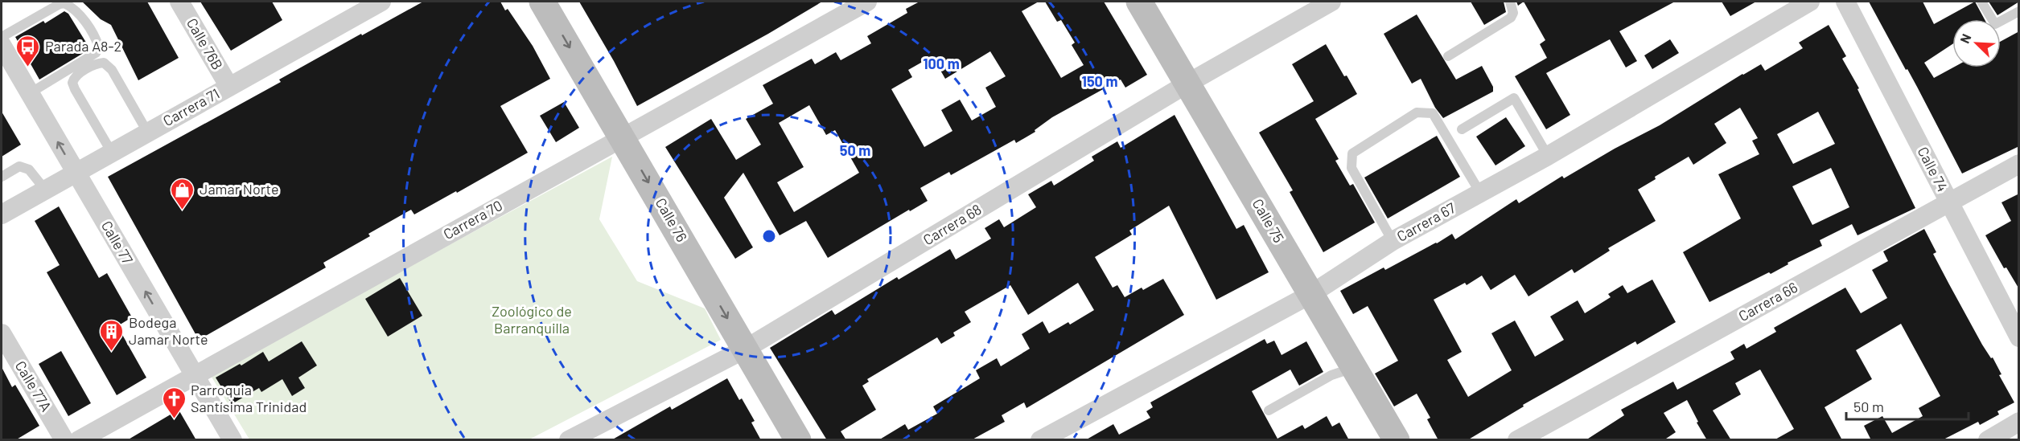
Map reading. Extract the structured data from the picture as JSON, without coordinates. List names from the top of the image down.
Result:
{
  "streets": {
    "street": [
      "Calle 76B",
      "Carrera 71",
      "Calle 74",
      "Carrera 70",
      "Calle 76",
      "Calle 75",
      "Carrera 67",
      "Carrera 68",
      "Calle 77",
      "Carrera 66",
      "Calle 77A"
    ]
  },
  "crossings": [
    ["Calle 76B", "Carrera 71"],
    ["Carrera 71", "Calle 77"],
    ["Calle 74", "Carrera 66"],
    ["Carrera 70", "Calle 76"],
    ["Carrera 70", "Calle 77"],
    ["Calle 76", "Carrera 68"],
    ["Calle 75", "Carrera 67"],
    ["Calle 75", "Carrera 68"]
  ],
  "one_way": ["Calle 76", "Calle 77"],
  "parks": ["Zoológico de Barranquilla"],
  "places": {
    "bus stop": ["Parada A8-2"],
    "shop": ["Jamar Norte"],
    "building": ["Bodega Jamar Norte"],
    "church": ["Parroquia Santísima Trinidad"]
  },
  "scale_bar": "50 m",
  "north": "top left",
  "rings": ["100 m", "150 m", "50 m"]
}
